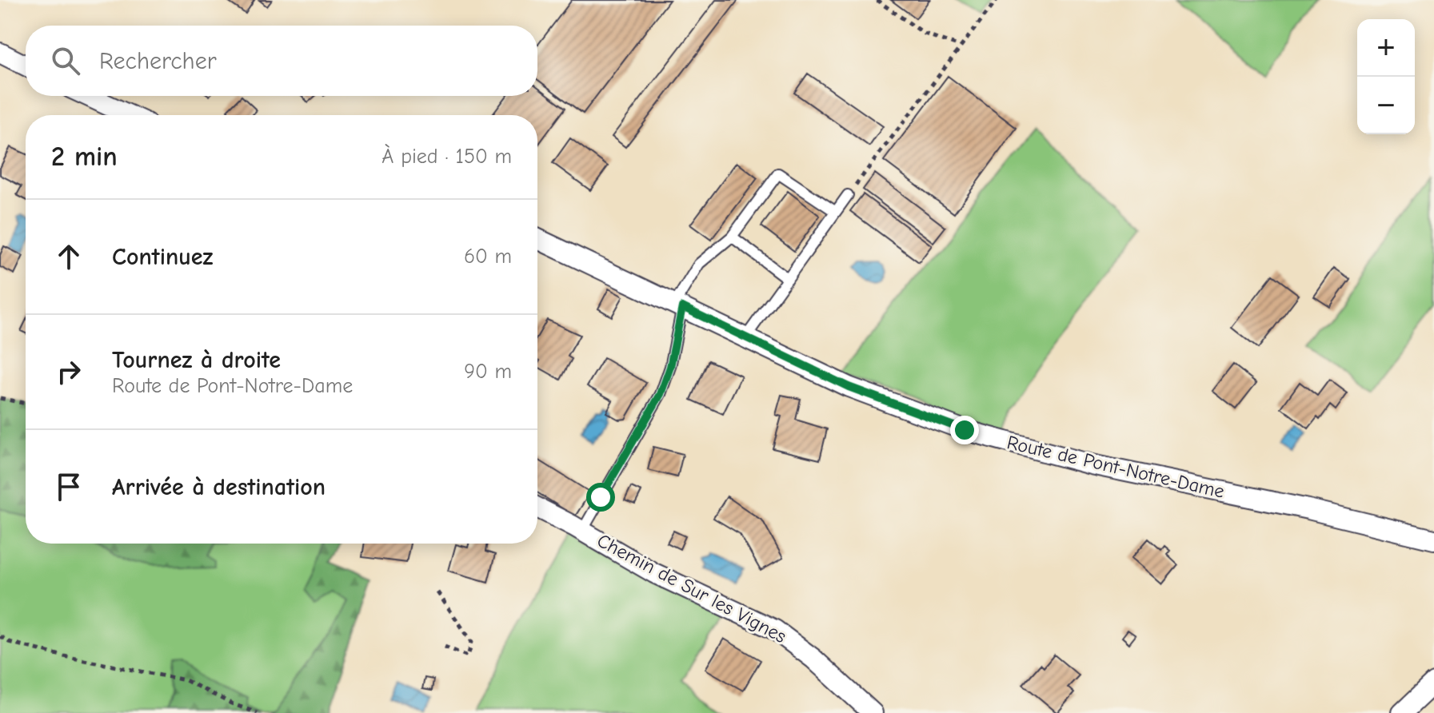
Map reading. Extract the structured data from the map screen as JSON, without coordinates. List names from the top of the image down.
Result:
{
  "streets": {
    "street": ["Route de Pont-Notre-Dame", "Chemin de Sur les Vignes"]
  },
  "page": {
    "map_buttons": ["+", "−"],
    "search": "Rechercher",
    "heading": ["2 min", "À pied · 150 m"],
    "list": [
      ["Continuez", "60 m"],
      ["Tournez à droite", "Route de Pont-Notre-Dame", "90 m"],
      "Arrivée à destination"
    ]
  }
}
